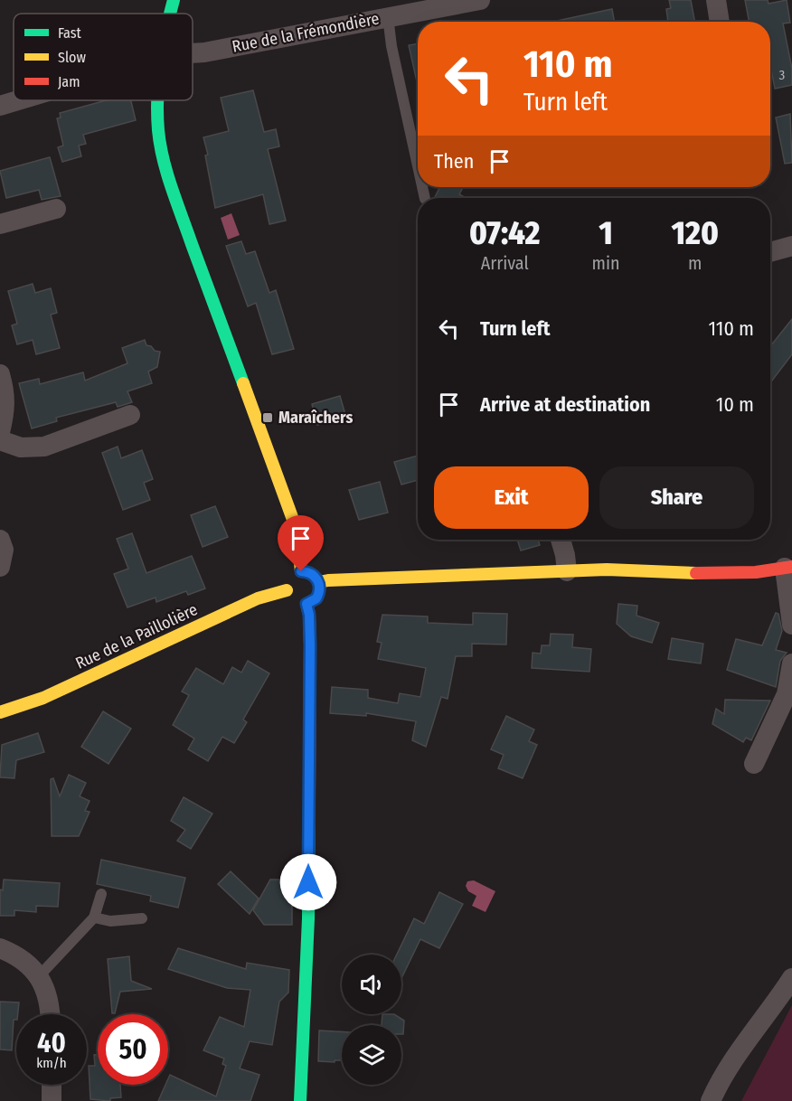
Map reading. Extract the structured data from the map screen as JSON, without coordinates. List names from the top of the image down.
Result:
{
  "streets": {
    "main road": ["Rue de la Paillolière"],
    "street": ["Rue de la Frémondière"]
  },
  "places": {
    "transit": ["Maraîchers"]
  },
  "house_numbers": ["3"],
  "legend": ["Fast", "Slow", "Jam"],
  "page": {
    "turn": ["110 m", "Turn left"],
    "then": "Then",
    "eta": [
      "07:42",
      "Arrival",
      "1",
      "min",
      "120",
      "m"
    ],
    "list": [
      {
        "name": "Turn left",
        "value": "110 m"
      },
      {
        "name": "Arrive at destination",
        "value": "10 m"
      }
    ],
    "buttons": ["Exit", "Share"],
    "speed": "40 km/h",
    "limit": "50"
  }
}
